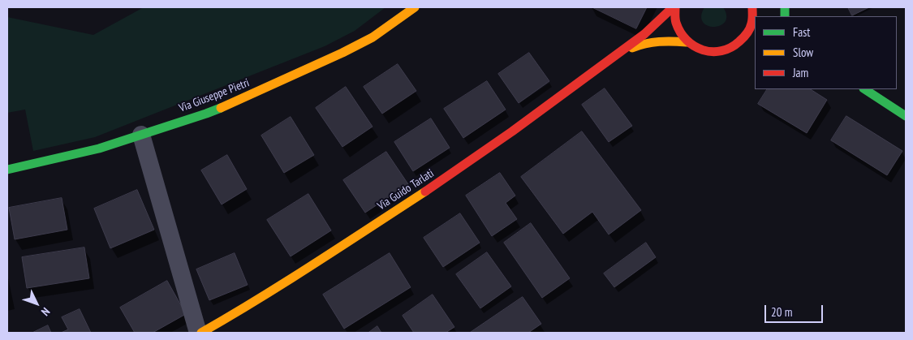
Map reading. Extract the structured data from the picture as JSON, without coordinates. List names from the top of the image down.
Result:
{
  "streets": {
    "main road": ["Via Giuseppe Pietri", "Via Guido Tarlati"]
  },
  "legend": ["Fast", "Slow", "Jam"],
  "scale_bar": "20 m",
  "north": "bottom right"
}
